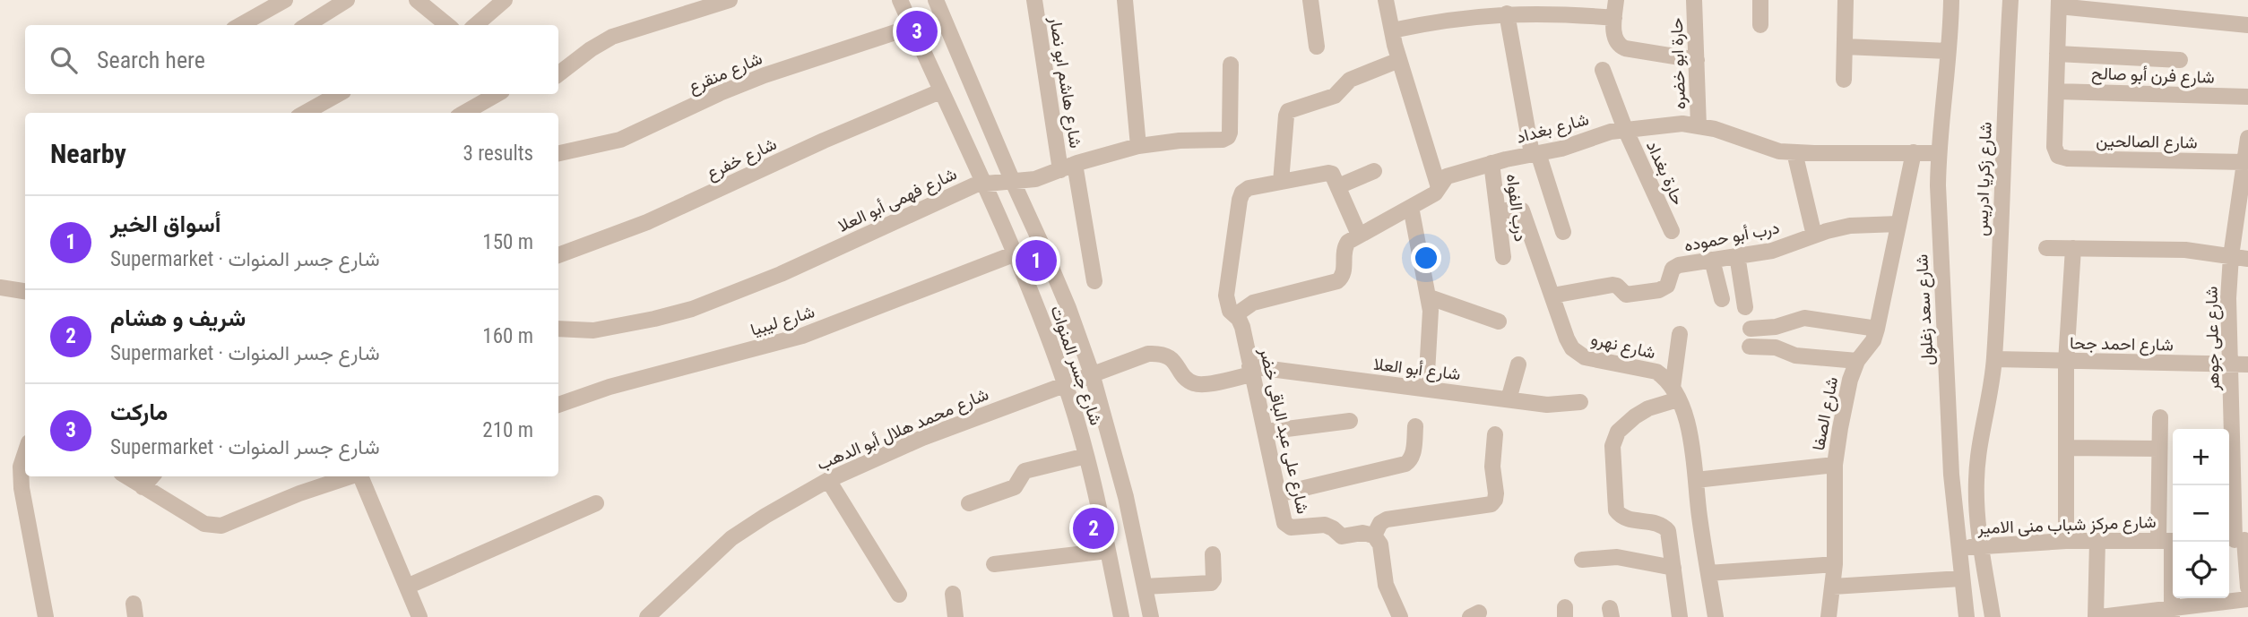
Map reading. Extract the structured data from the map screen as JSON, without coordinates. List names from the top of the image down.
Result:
{
  "streets": {
    "street": [
      "حارة ابو خضره",
      "شارع منقرع",
      "شارع فرن أبو صالح",
      "شارع هاشم ابو نصار",
      "شارع بغداد",
      "شارع الصالحين",
      "شارع خفرع",
      "حارة بغداد",
      "شارع زكريا ادريس",
      "شارع فهمى أبو العلا",
      "درب الفواه",
      "درب أبو حموده",
      "شارع سعد زغلول",
      "شارع ليبيا",
      "شارع على جوهر",
      "شارع احمد جحا",
      "شارع نهرو",
      "شارع جسر المنوات",
      "شارع أبو العلا",
      "شارع الصفا",
      "شارع محمد هلال أبو الدهب",
      "شارع على عبد الباقى خضر",
      "شارع مركز شباب منى الامير"
    ]
  },
  "crossings": [
    ["حارة ابو خضره", "شارع بغداد"],
    ["شارع منقرع", "شارع جسر المنوات"],
    ["شارع فرن أبو صالح", "شارع الصالحين"],
    ["شارع هاشم ابو نصار", "شارع فهمى أبو العلا"],
    ["شارع بغداد", "حارة بغداد"],
    ["شارع بغداد", "درب الفواه"],
    ["شارع بغداد", "شارع سعد زغلول"],
    ["شارع بغداد", "شارع الصفا"],
    ["شارع الصالحين", "شارع على جوهر"],
    ["شارع خفرع", "شارع جسر المنوات"],
    ["شارع زكريا ادريس", "شارع احمد جحا"],
    ["شارع فهمى أبو العلا", "شارع جسر المنوات"],
    ["درب الفواه", "شارع نهرو"],
    ["درب أبو حموده", "شارع نهرو"],
    ["درب أبو حموده", "شارع الصفا"],
    ["شارع سعد زغلول", "شارع مركز شباب منى الامير"],
    ["شارع ليبيا", "شارع جسر المنوات"],
    ["شارع على جوهر", "شارع احمد جحا"],
    ["شارع جسر المنوات", "شارع محمد هلال أبو الدهب"],
    ["شارع أبو العلا", "شارع على عبد الباقى خضر"]
  ],
  "page": {
    "pins": ["3", "1", "2"],
    "search": "Search here",
    "heading": ["Nearby", "3 results"],
    "list": [
      {
        "mark": "1",
        "name": "أسواق الخير",
        "note": "Supermarket · شارع جسر المنوات",
        "value": "150 m"
      },
      {
        "mark": "2",
        "name": "شريف و هشام",
        "note": "Supermarket · شارع جسر المنوات",
        "value": "160 m"
      },
      {
        "mark": "3",
        "name": "ماركت",
        "note": "Supermarket · شارع جسر المنوات",
        "value": "210 m"
      }
    ],
    "map_buttons": ["+", "−"]
  }
}
